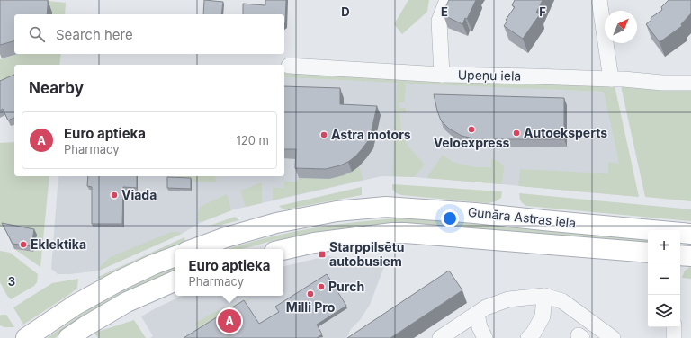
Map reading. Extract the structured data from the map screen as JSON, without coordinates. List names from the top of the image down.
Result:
{
  "streets": {
    "main road": ["Gunāra Astras iela"],
    "street": ["Upeņu iela"]
  },
  "places": {
    "other": [
      "Veloexpress",
      "Autoeksperts",
      "Astra motors",
      "Viada",
      "Eklektika",
      "Purch",
      "Milli Pro"
    ],
    "transit": ["Starppilsētu autobusiem"]
  },
  "north": "top right",
  "page": {
    "search": "Search here",
    "heading": "Nearby",
    "list": [
      {
        "mark": "A",
        "name": "Euro aptieka",
        "note": "Pharmacy",
        "value": "120 m"
      }
    ],
    "map_buttons": ["+", "−"],
    "popup": ["Euro aptieka", "Pharmacy"],
    "pins": "A"
  },
  "grid": {
    "columns": ["D", "E", "F"],
    "rows": ["3"]
  }
}
